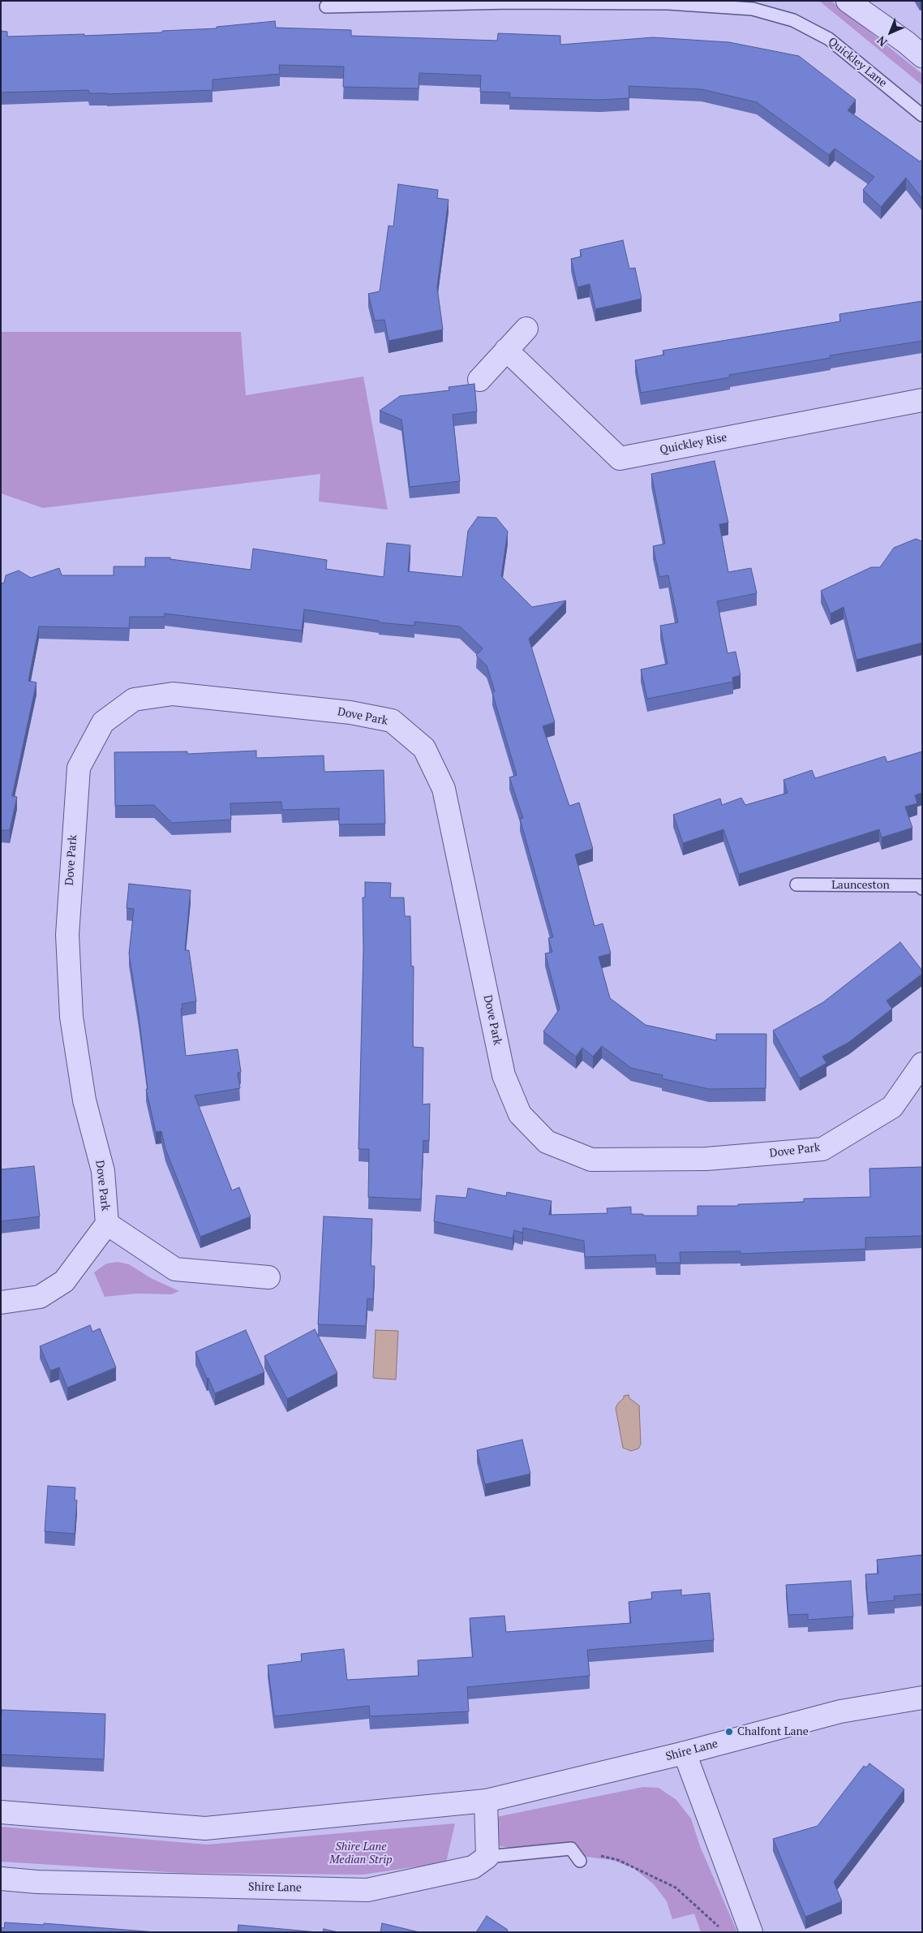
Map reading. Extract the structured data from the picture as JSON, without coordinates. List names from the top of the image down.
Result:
{
  "streets": {
    "street": ["Quickley Rise", "Dove Park", "Shire Lane"],
    "lane": ["Quickley Lane", "Launceston"]
  },
  "parks": ["Shire Lane Median Strip"],
  "places": ["Chalfont Lane"],
  "north": "bottom left"
}
